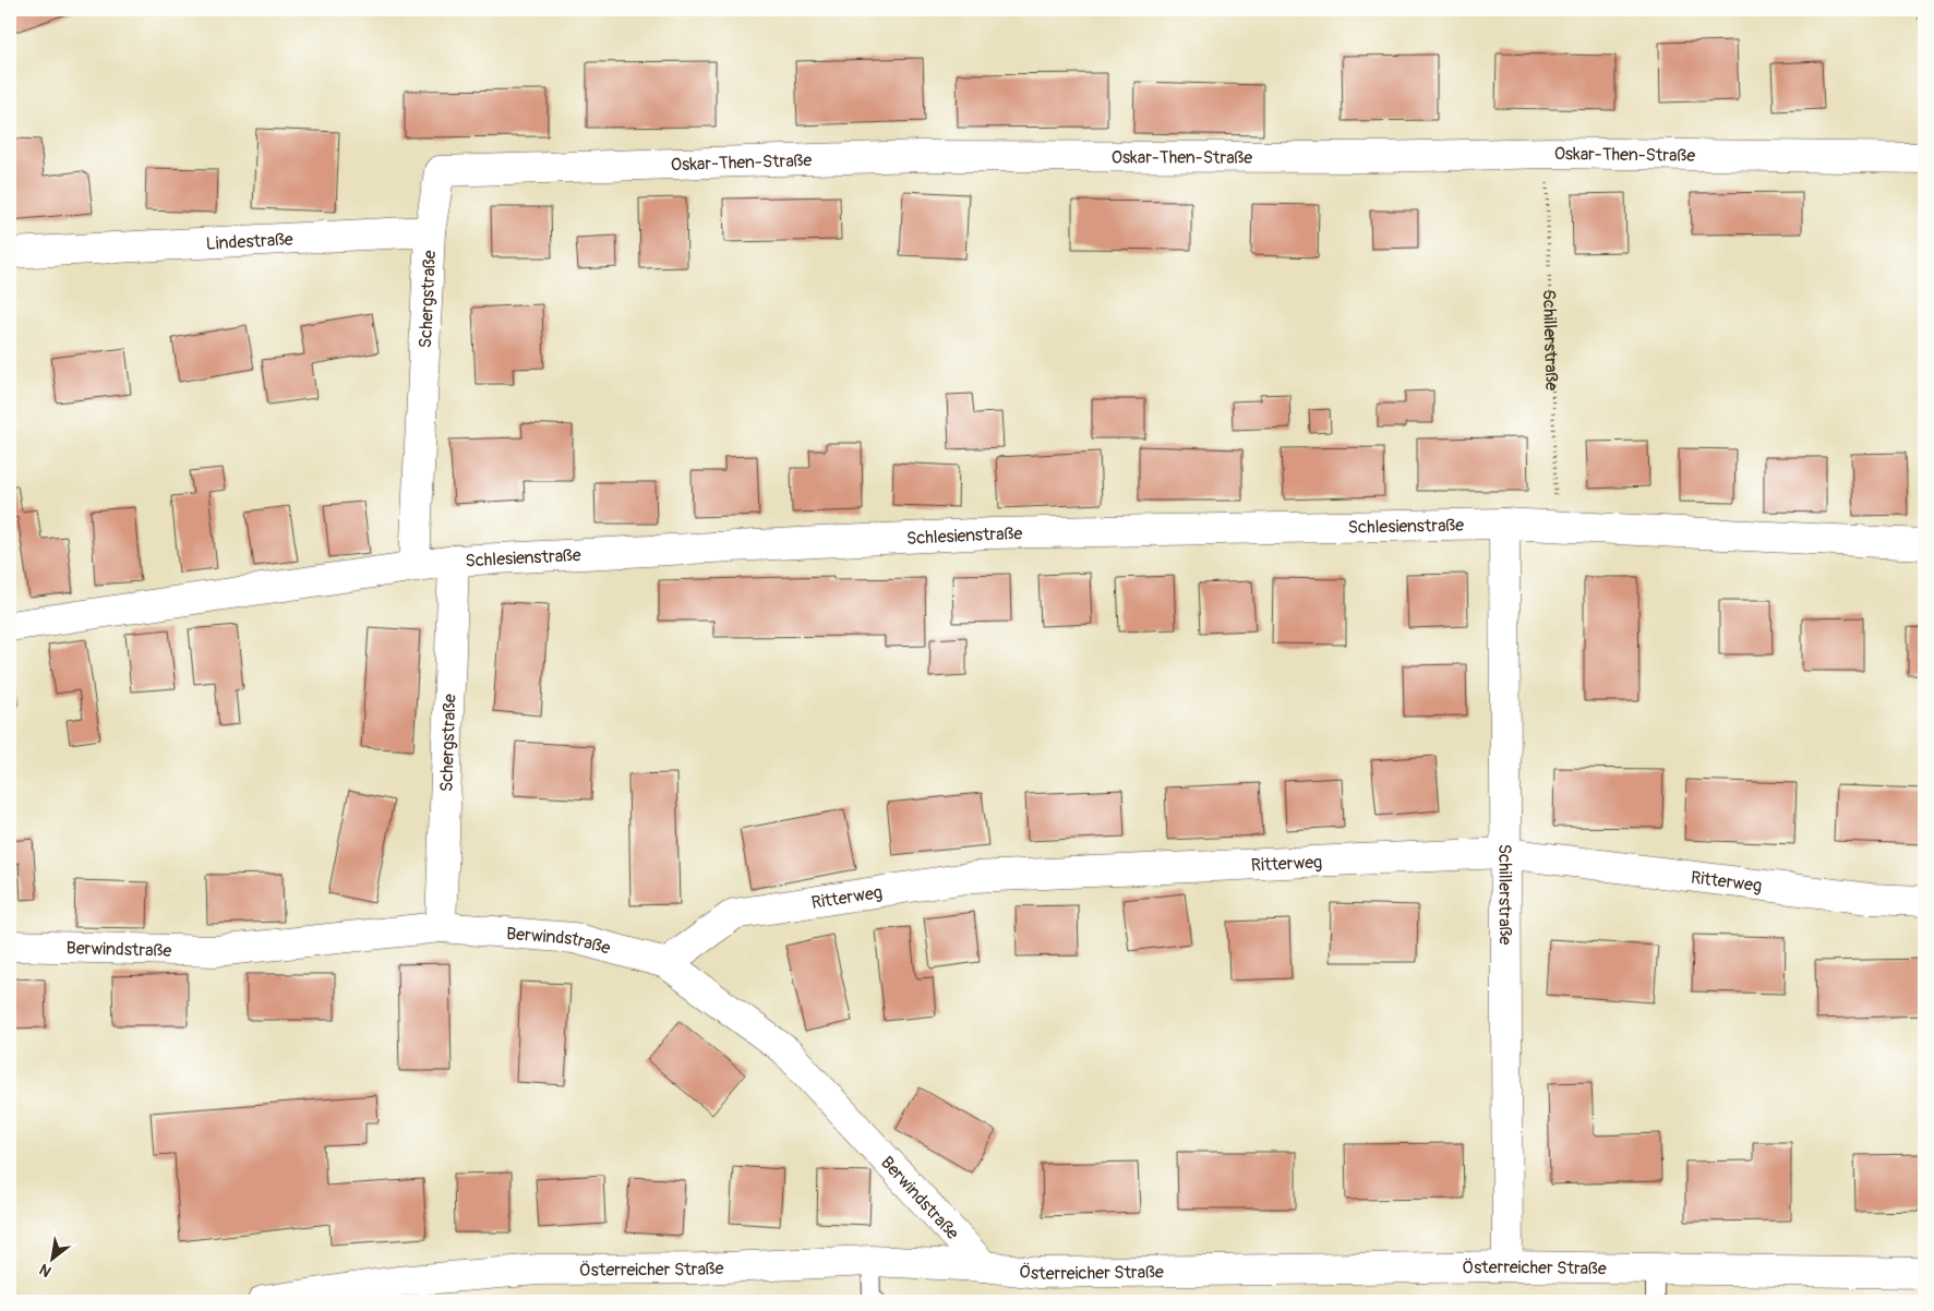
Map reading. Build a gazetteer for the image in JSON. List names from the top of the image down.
{
  "streets": {
    "street": [
      "Oskar-Then-Straße",
      "Lindestraße",
      "Schergstraße",
      "Schillerstraße",
      "Schlesienstraße",
      "Ritterweg",
      "Berwindstraße",
      "Österreicher Straße"
    ]
  },
  "crossings": [
    ["Oskar-Then-Straße", "Lindestraße"],
    ["Oskar-Then-Straße", "Schergstraße"],
    ["Oskar-Then-Straße", "Schillerstraße"],
    ["Lindestraße", "Schergstraße"],
    ["Schergstraße", "Schlesienstraße"],
    ["Schergstraße", "Berwindstraße"],
    ["Schillerstraße", "Schlesienstraße"],
    ["Schillerstraße", "Ritterweg"],
    ["Schillerstraße", "Österreicher Straße"],
    ["Ritterweg", "Berwindstraße"],
    ["Berwindstraße", "Österreicher Straße"]
  ],
  "north": "bottom left"
}
